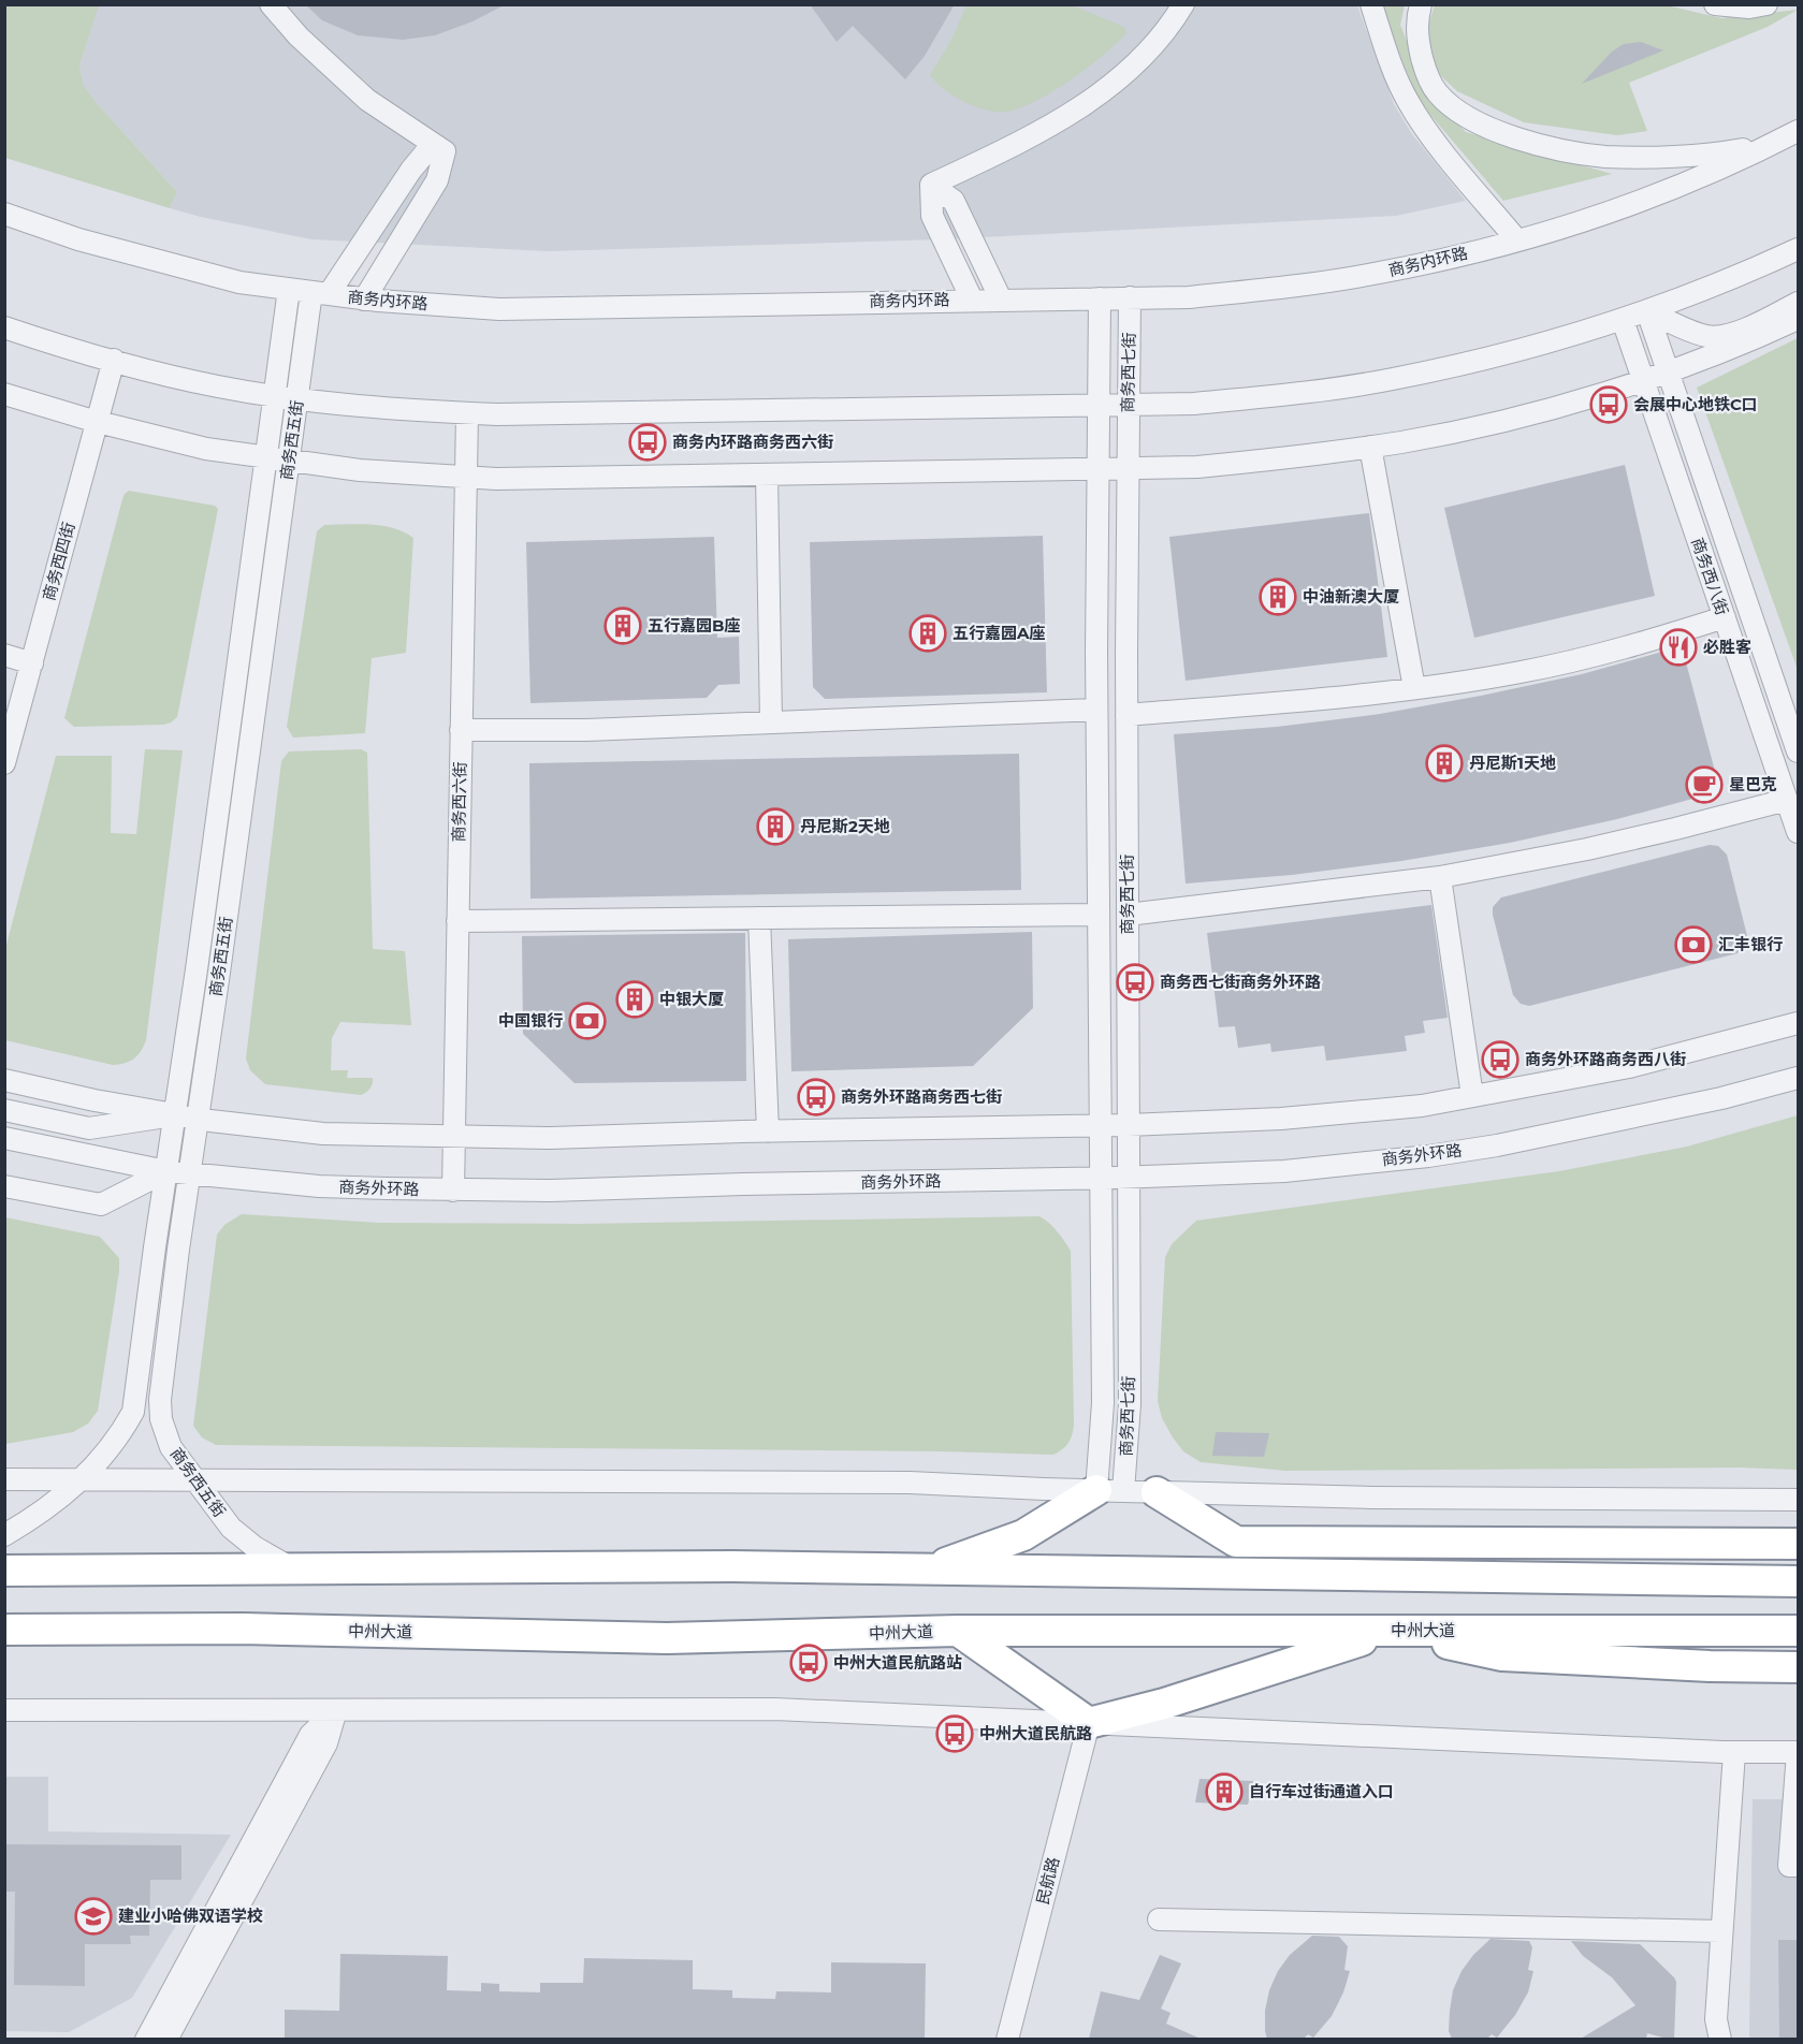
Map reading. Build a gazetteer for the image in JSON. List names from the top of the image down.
{
  "streets": {
    "highway": ["中州大道"],
    "street": [
      "商务内环路",
      "商务西七街",
      "商务西五街",
      "商务西四街",
      "商务西八街",
      "商务西六街",
      "商务外环路",
      "民航路"
    ]
  },
  "crossings": [
    ["商务内环路", "商务西七街"],
    ["商务内环路", "商务西五街"],
    ["商务西七街", "商务外环路"],
    ["商务西五街", "商务外环路"],
    ["商务西六街", "商务外环路"]
  ],
  "places": {
    "bus stop": [
      "会展中心地铁C口",
      "商务内环路商务西六街",
      "商务西七街商务外环路",
      "商务外环路商务西八街",
      "商务外环路商务西七街",
      "中州大道民航路站",
      "中州大道民航路"
    ],
    "building": [
      "中油新澳大厦",
      "五行嘉园B座",
      "五行嘉园A座",
      "丹尼斯1天地",
      "丹尼斯2天地",
      "中银大厦",
      "自行车过街通道入口"
    ],
    "restaurant": ["必胜客"],
    "cafe": ["星巴克"],
    "bank": ["汇丰银行", "中国银行"],
    "school or university": ["建业小哈佛双语学校"]
  }
}
